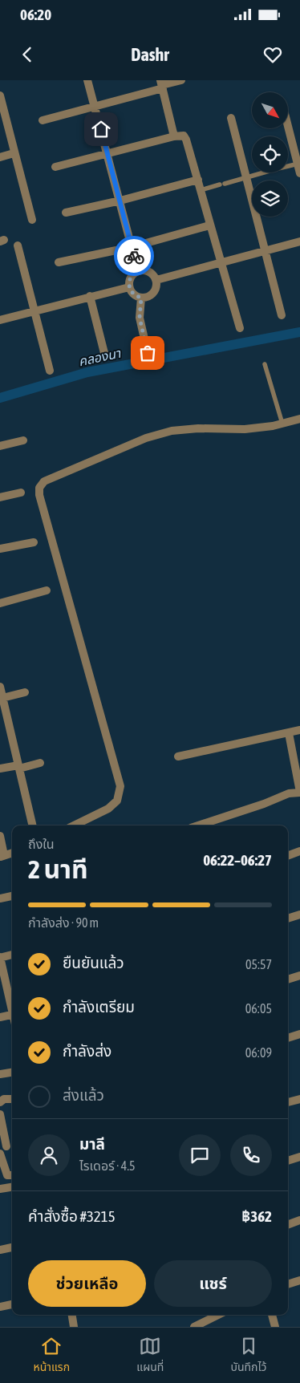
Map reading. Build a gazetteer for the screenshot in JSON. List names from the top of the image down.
{
  "water": ["คลองนา"],
  "north": "bottom right",
  "page": {
    "status": "06:20",
    "header": "Dashr",
    "heading": ["2 นาที", "ถึงใน", "06:22–06:27"],
    "panel": [
      "มาลี",
      "ไรเดอร์ · 4.5",
      "คำสั่งซื้อ #3215",
      "฿362"
    ],
    "bar": "กำลังส่ง · 90 m",
    "list": [
      ["ยืนยันแล้ว", "05:57"],
      ["กำลังเตรียม", "06:05"],
      ["กำลังส่ง", "06:09"],
      "ส่งแล้ว"
    ],
    "buttons": ["ช่วยเหลือ", "แชร์"],
    "tabs": ["หน้าแรก", "แผนที่", "บันทึกไว้"]
  }
}
